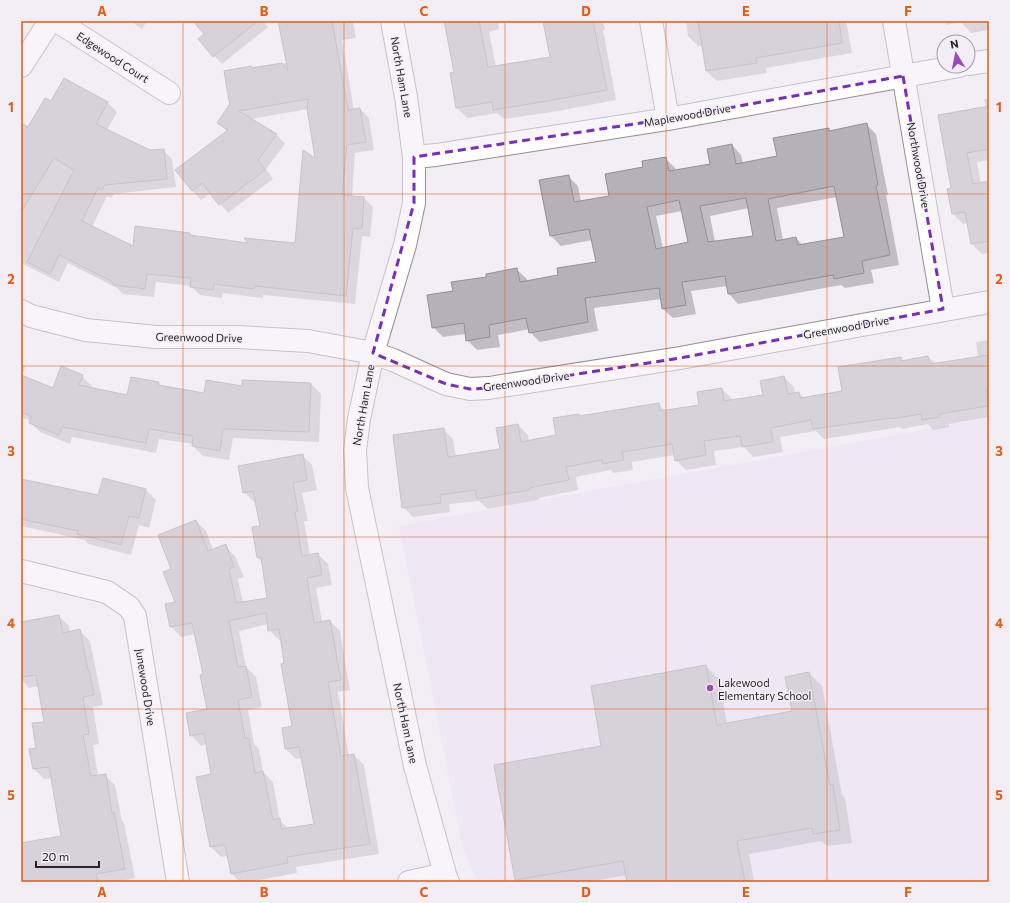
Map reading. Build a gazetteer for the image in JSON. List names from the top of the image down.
{
  "streets": {
    "street": [
      "Edgewood Court",
      "North Ham Lane",
      "Maplewood Drive",
      "Northwood Drive",
      "Greenwood Drive",
      "Junewood Drive"
    ]
  },
  "crossings": [
    ["North Ham Lane", "Maplewood Drive"],
    ["North Ham Lane", "Greenwood Drive"],
    ["Maplewood Drive", "Northwood Drive"],
    ["Northwood Drive", "Greenwood Drive"]
  ],
  "places": ["Lakewood Elementary School"],
  "scale_bar": "20 m",
  "north": "top",
  "grid": {
    "columns": [
      "A",
      "B",
      "C",
      "D",
      "E",
      "F"
    ],
    "rows": [
      "1",
      "2",
      "3",
      "4",
      "5"
    ]
  }
}
